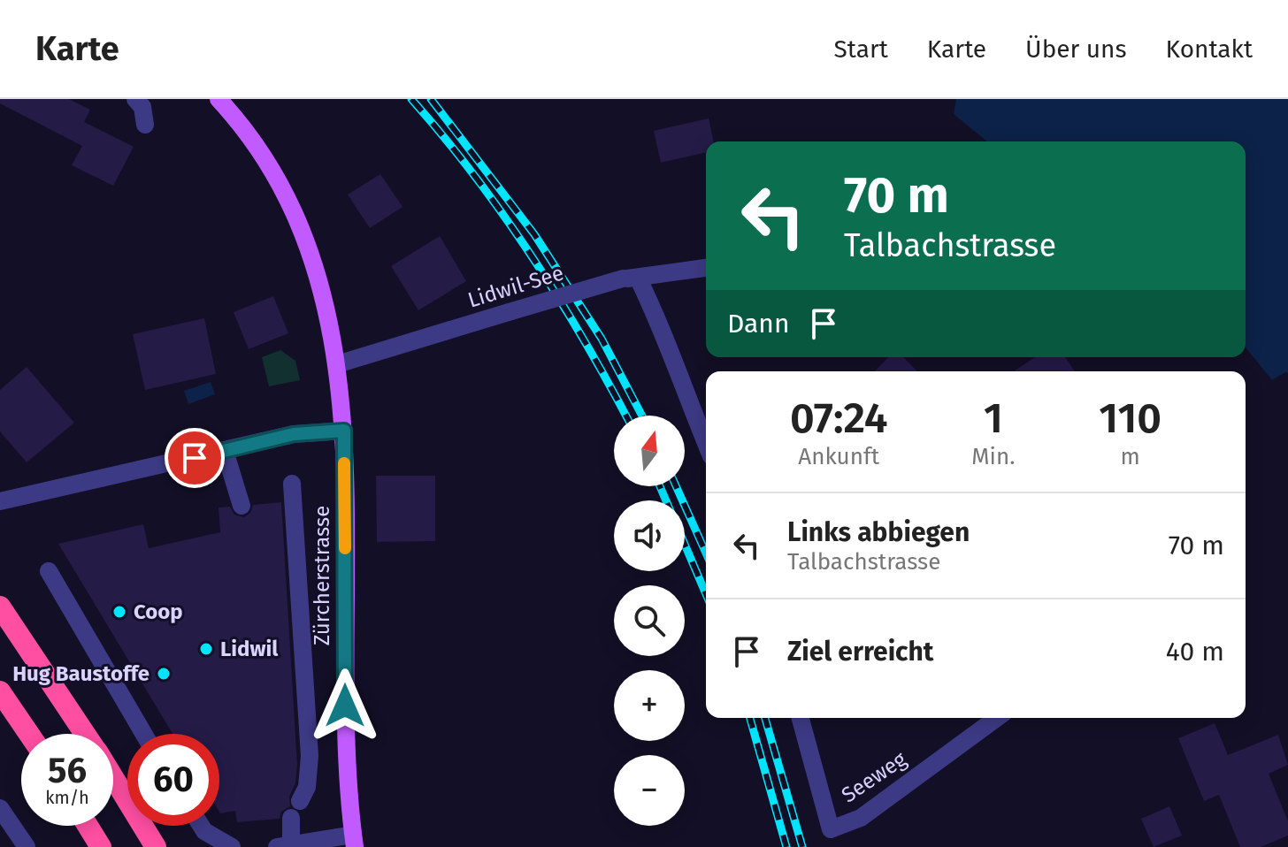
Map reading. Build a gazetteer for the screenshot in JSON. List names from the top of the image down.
{
  "streets": {
    "main road": ["Zürcherstrasse"],
    "street": ["Lidwil-See", "Seeweg"]
  },
  "crossings": [
    ["Lidwil-See", "Zürcherstrasse"]
  ],
  "places": ["Coop", "Lidwil", "Hug Baustoffe"],
  "north": "top",
  "page": {
    "header": "Karte",
    "nav": [
      "Start",
      "Karte",
      "Über uns",
      "Kontakt"
    ],
    "turn": ["70 m", "Talbachstrasse"],
    "then": "Dann",
    "eta": [
      "07:24",
      "Ankunft",
      "1",
      "Min.",
      "110",
      "m"
    ],
    "map_buttons": ["+", "−"],
    "list": [
      {
        "name": "Links abbiegen",
        "note": "Talbachstrasse",
        "value": "70 m"
      },
      {
        "name": "Ziel erreicht",
        "value": "40 m"
      }
    ],
    "speed": "56 km/h",
    "limit": "60"
  }
}
